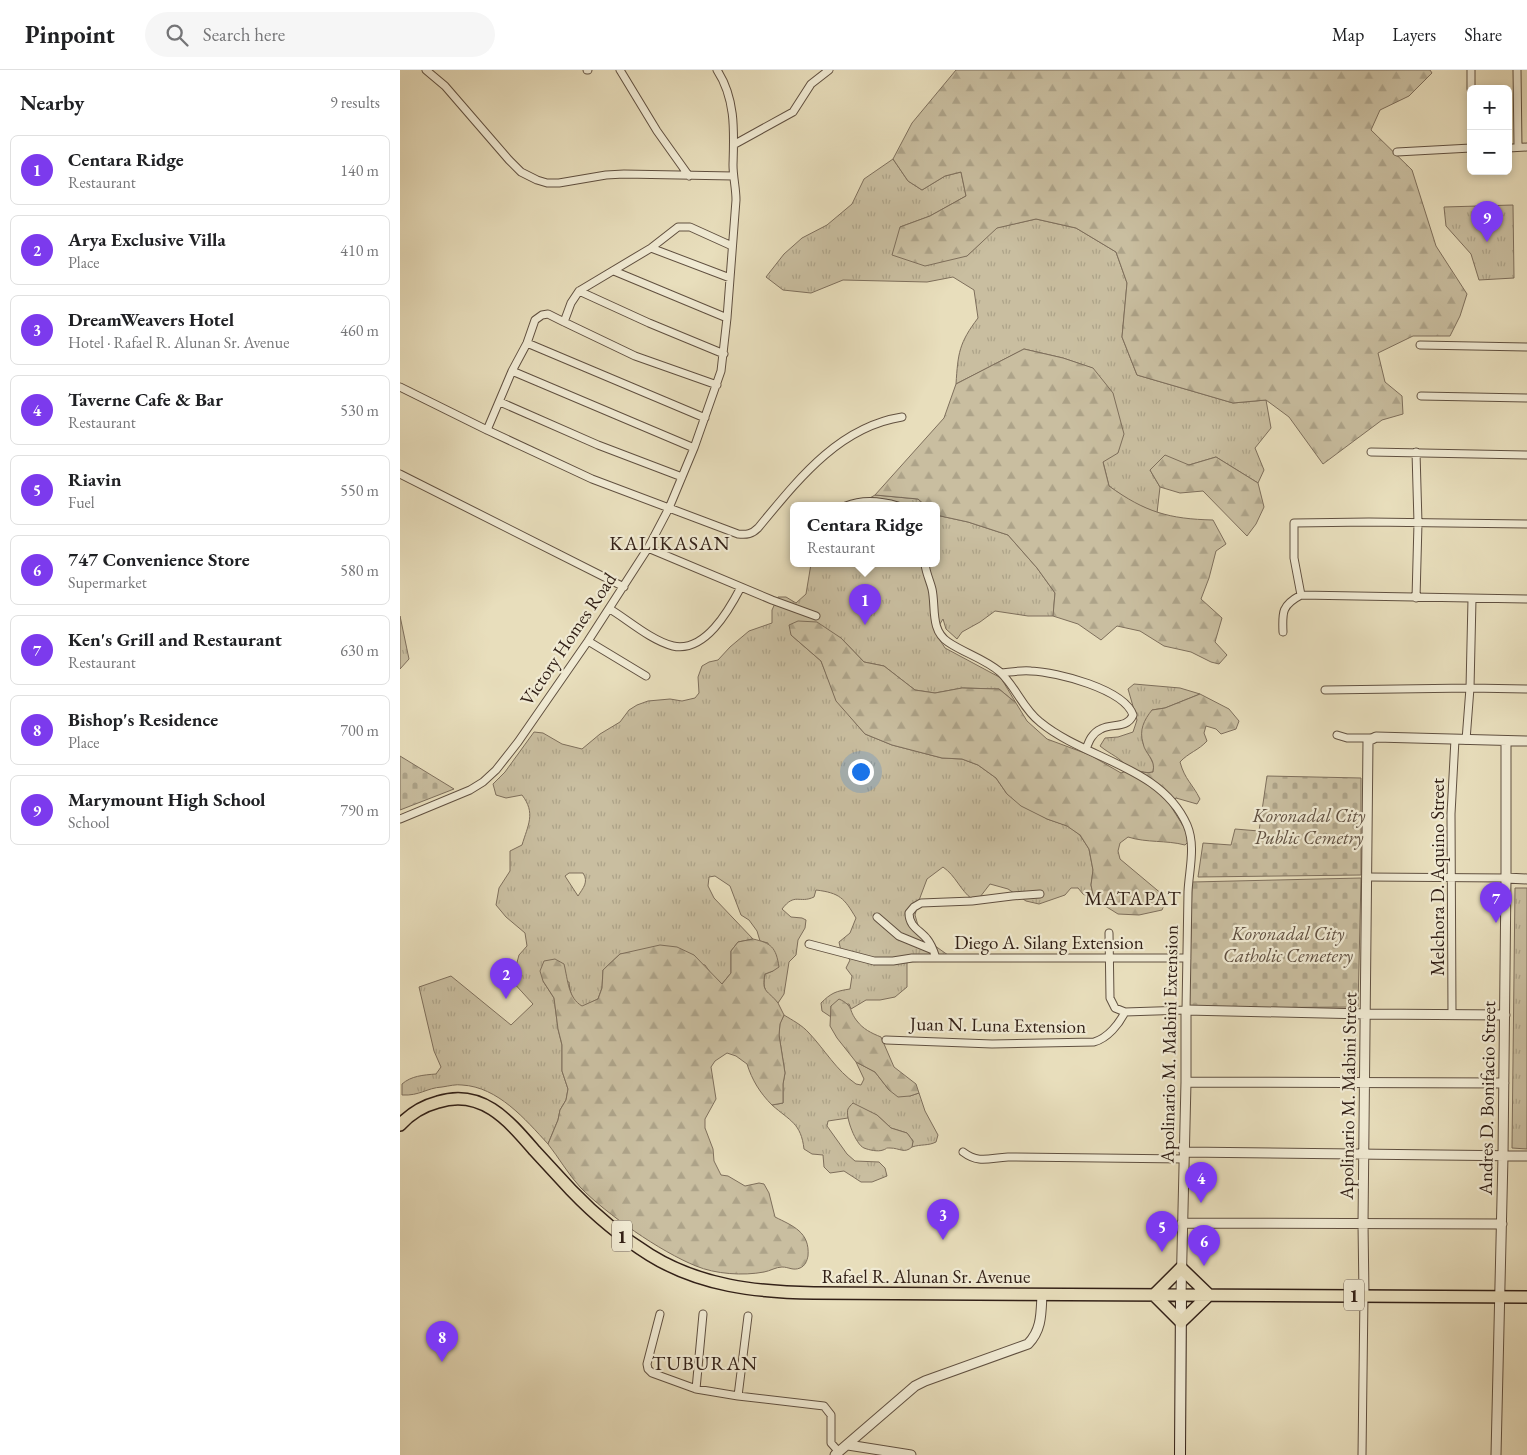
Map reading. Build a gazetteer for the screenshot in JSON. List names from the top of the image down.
{
  "streets": {
    "highway": ["1", "Rafael R. Alunan Sr. Avenue"],
    "street": [
      "Victory Homes Road",
      "Melchora D. Aquino Street",
      "Diego A. Silang Extension",
      "Juan N. Luna Extension",
      "Apolinario M. Mabini Extension",
      "Apolinario M. Mabini Street",
      "Andres D. Bonifacio Street"
    ]
  },
  "crossings": [
    ["Diego A. Silang Extension", "Apolinario M. Mabini Extension"],
    ["Apolinario M. Mabini Extension", "Rafael R. Alunan Sr. Avenue"],
    ["Apolinario M. Mabini Street", "Rafael R. Alunan Sr. Avenue"],
    ["Andres D. Bonifacio Street", "Rafael R. Alunan Sr. Avenue"]
  ],
  "districts": ["KALIKASAN", "MATAPAT", "TUBURAN"],
  "parks": ["Koronadal City Public Cemetry", "Koronadal City Catholic Cemetery"],
  "page": {
    "header": "Pinpoint",
    "search": "Search here",
    "nav": ["Map", "Layers", "Share"],
    "heading": ["Nearby", "9 results"],
    "map_buttons": ["+", "−"],
    "list": [
      {
        "mark": "1",
        "name": "Centara Ridge",
        "note": "Restaurant",
        "value": "140 m"
      },
      {
        "mark": "2",
        "name": "Arya Exclusive Villa",
        "note": "Place",
        "value": "410 m"
      },
      {
        "mark": "3",
        "name": "DreamWeavers Hotel",
        "note": "Hotel · Rafael R. Alunan Sr. Avenue",
        "value": "460 m"
      },
      {
        "mark": "4",
        "name": "Taverne Cafe & Bar",
        "note": "Restaurant",
        "value": "530 m"
      },
      {
        "mark": "5",
        "name": "Riavin",
        "note": "Fuel",
        "value": "550 m"
      },
      {
        "mark": "6",
        "name": "747 Convenience Store",
        "note": "Supermarket",
        "value": "580 m"
      },
      {
        "mark": "7",
        "name": "Ken's Grill and Restaurant",
        "note": "Restaurant",
        "value": "630 m"
      },
      {
        "mark": "8",
        "name": "Bishop's Residence",
        "note": "Place",
        "value": "700 m"
      },
      {
        "mark": "9",
        "name": "Marymount High School",
        "note": "School",
        "value": "790 m"
      }
    ],
    "pins": [
      "9",
      "1",
      "7",
      "2",
      "4",
      "3",
      "5",
      "6",
      "8"
    ],
    "popup": ["Centara Ridge", "Restaurant"]
  }
}
